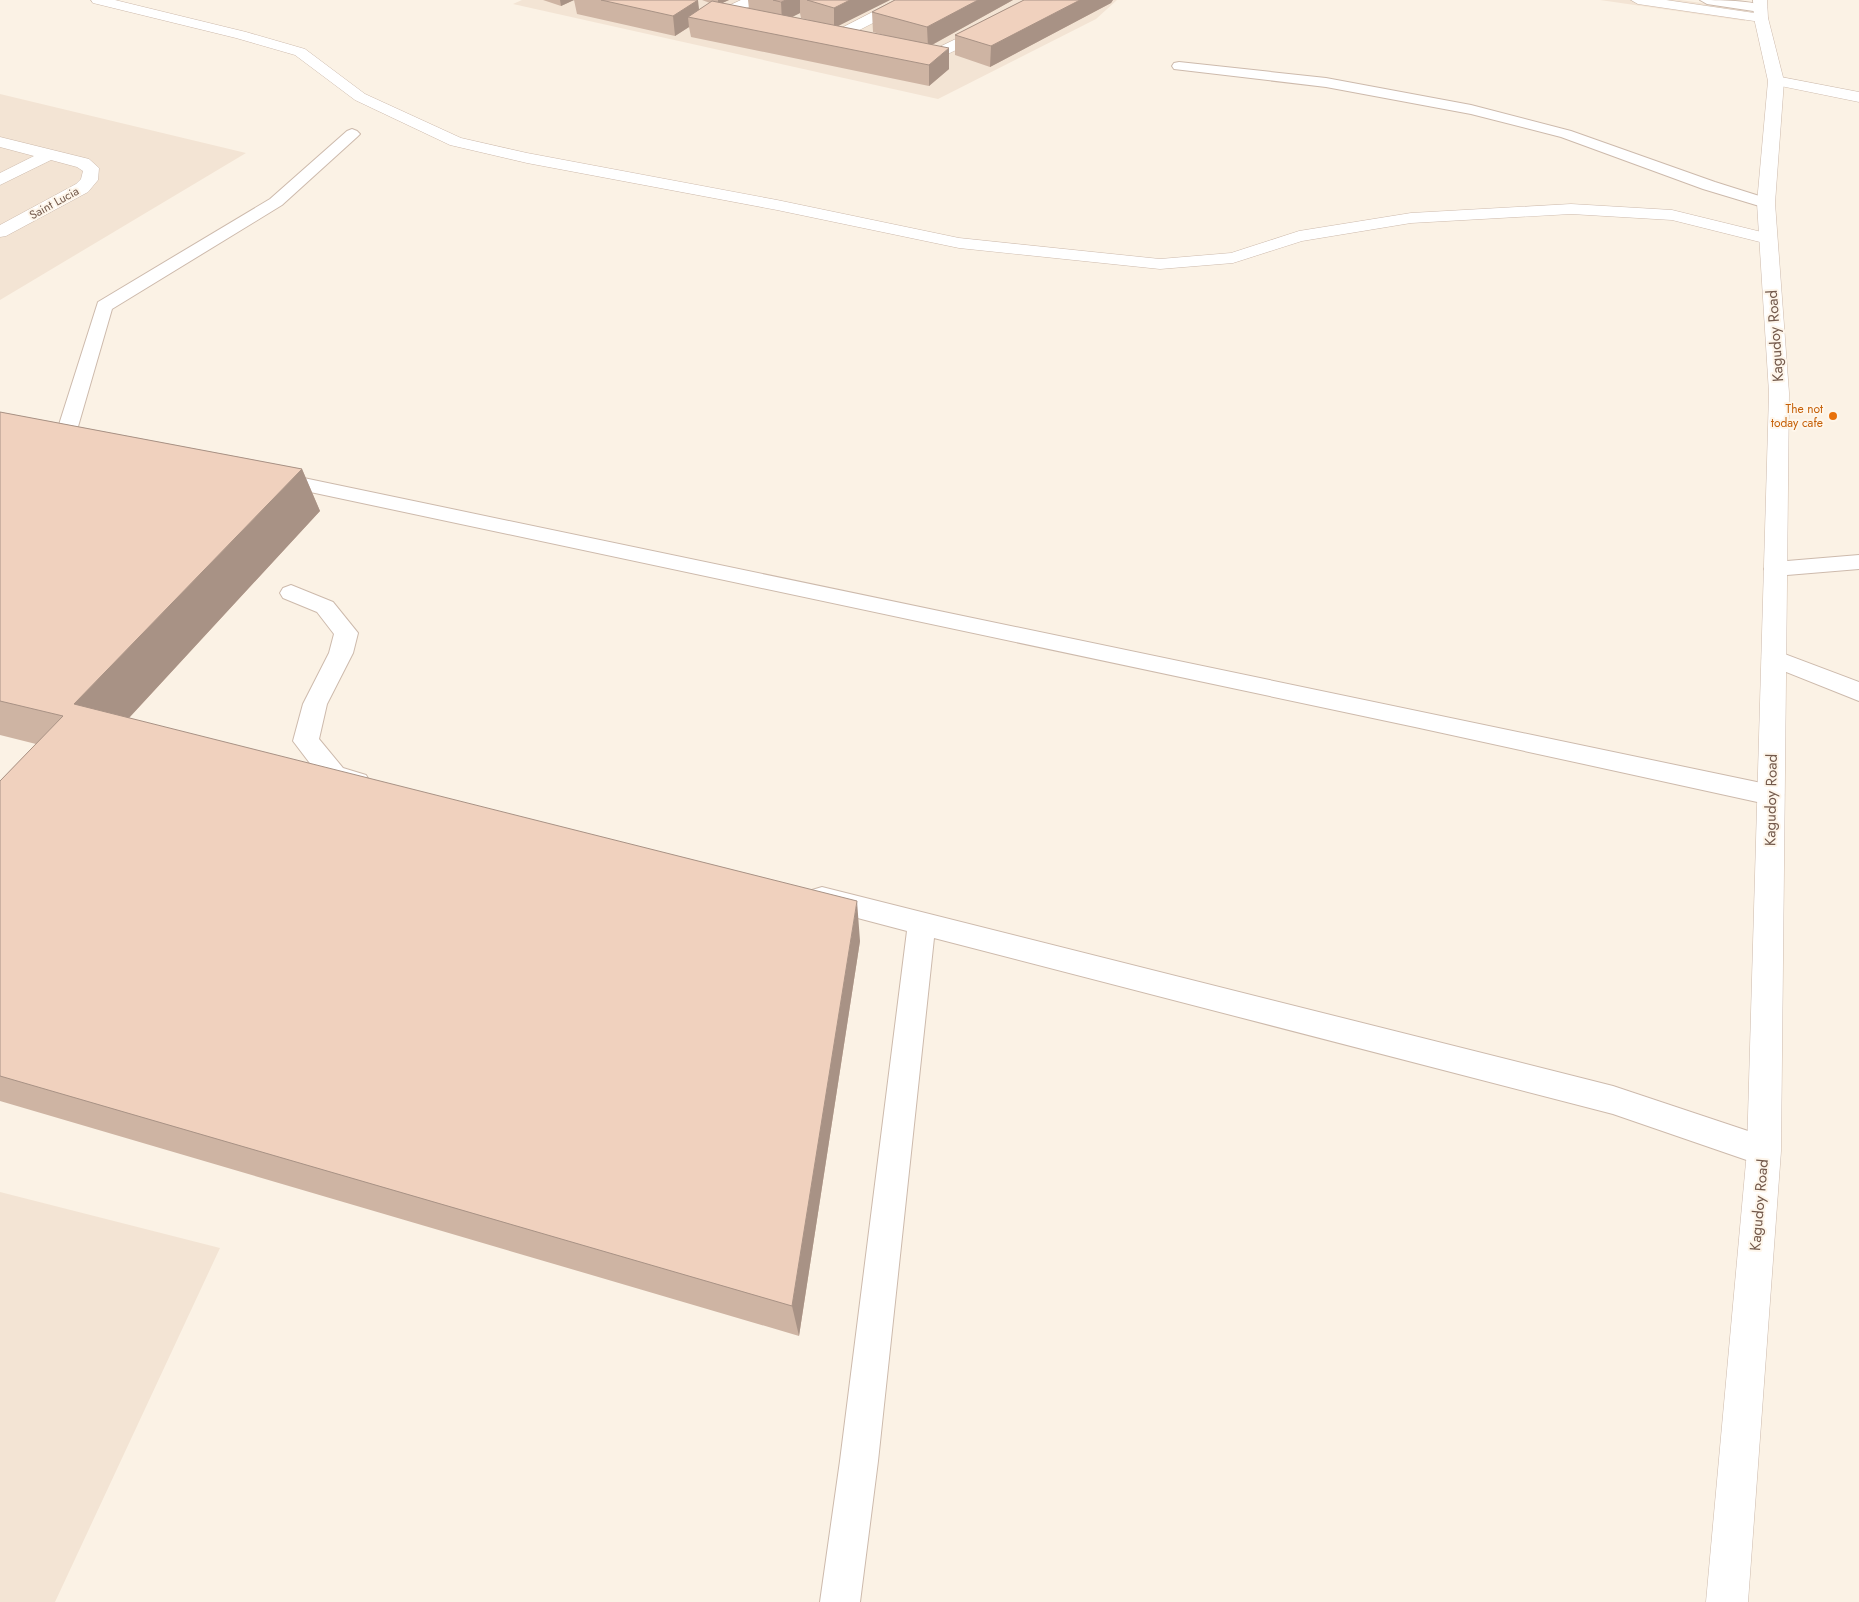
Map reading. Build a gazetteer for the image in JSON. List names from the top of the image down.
{
  "streets": {
    "street": ["Saint Lucia", "Kagudoy Road"]
  },
  "places": ["The not today cafe"]
}
